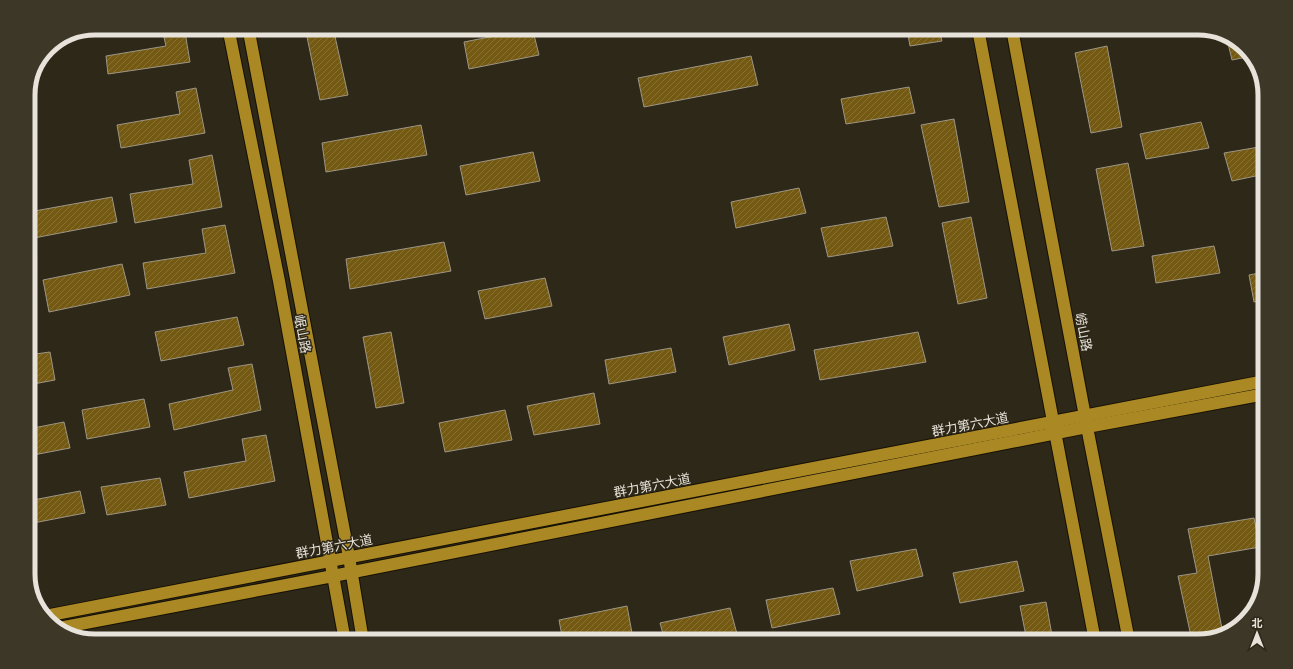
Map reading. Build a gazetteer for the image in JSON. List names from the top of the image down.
{
  "streets": {
    "main road": ["崂山路", "岷山路", "群力第六大道"]
  },
  "crossings": [
    ["崂山路", "群力第六大道"],
    ["岷山路", "群力第六大道"]
  ],
  "north": "top"
}
